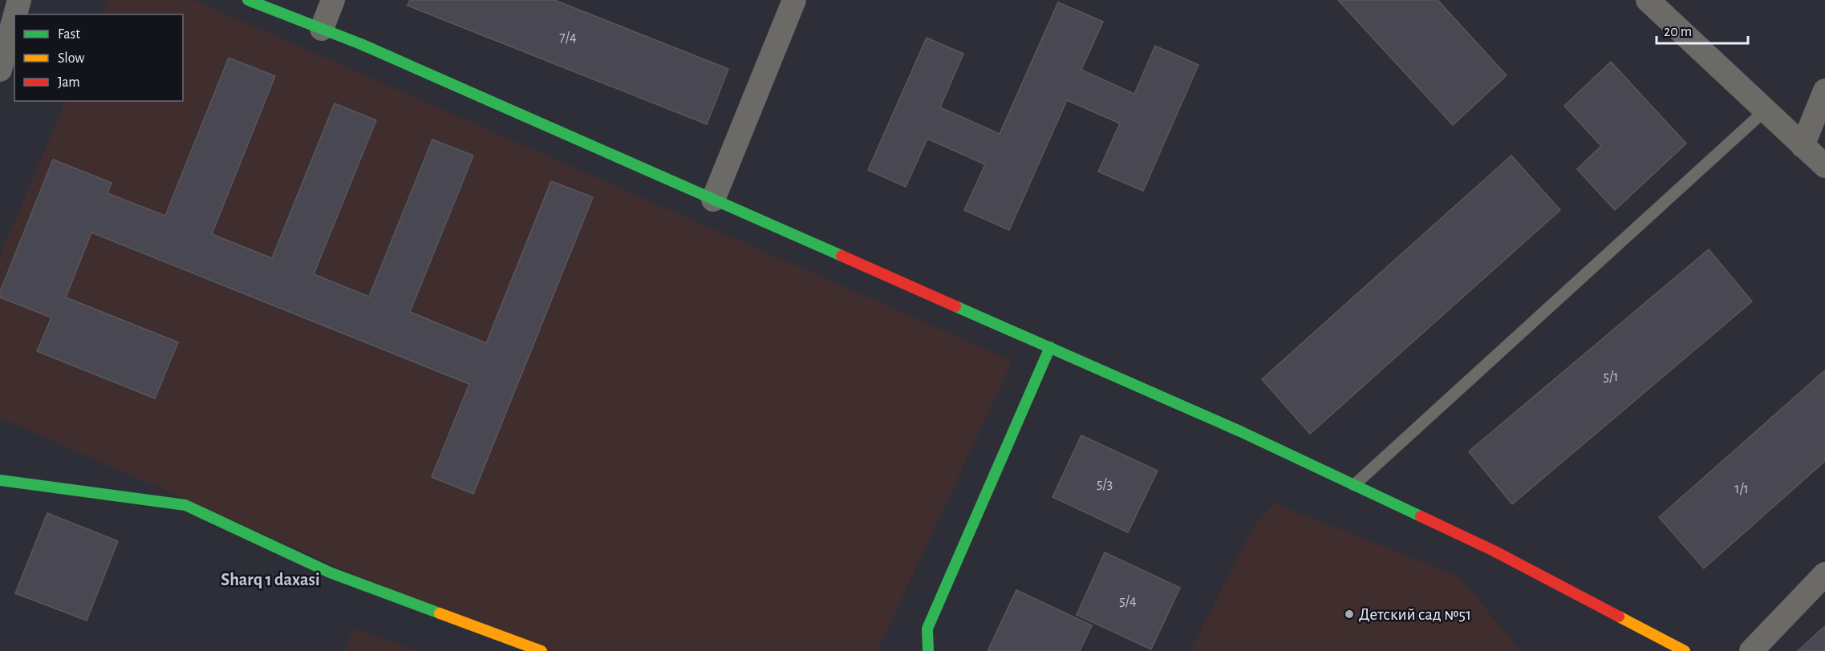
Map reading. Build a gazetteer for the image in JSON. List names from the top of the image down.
{
  "districts": ["Sharq 1 daxasi"],
  "places": ["Детский сад №51"],
  "house_numbers": [
    "7/4",
    "5/1",
    "5/3",
    "1/1",
    "5/4"
  ],
  "legend": ["Fast", "Slow", "Jam"],
  "scale_bar": "20 m"
}
